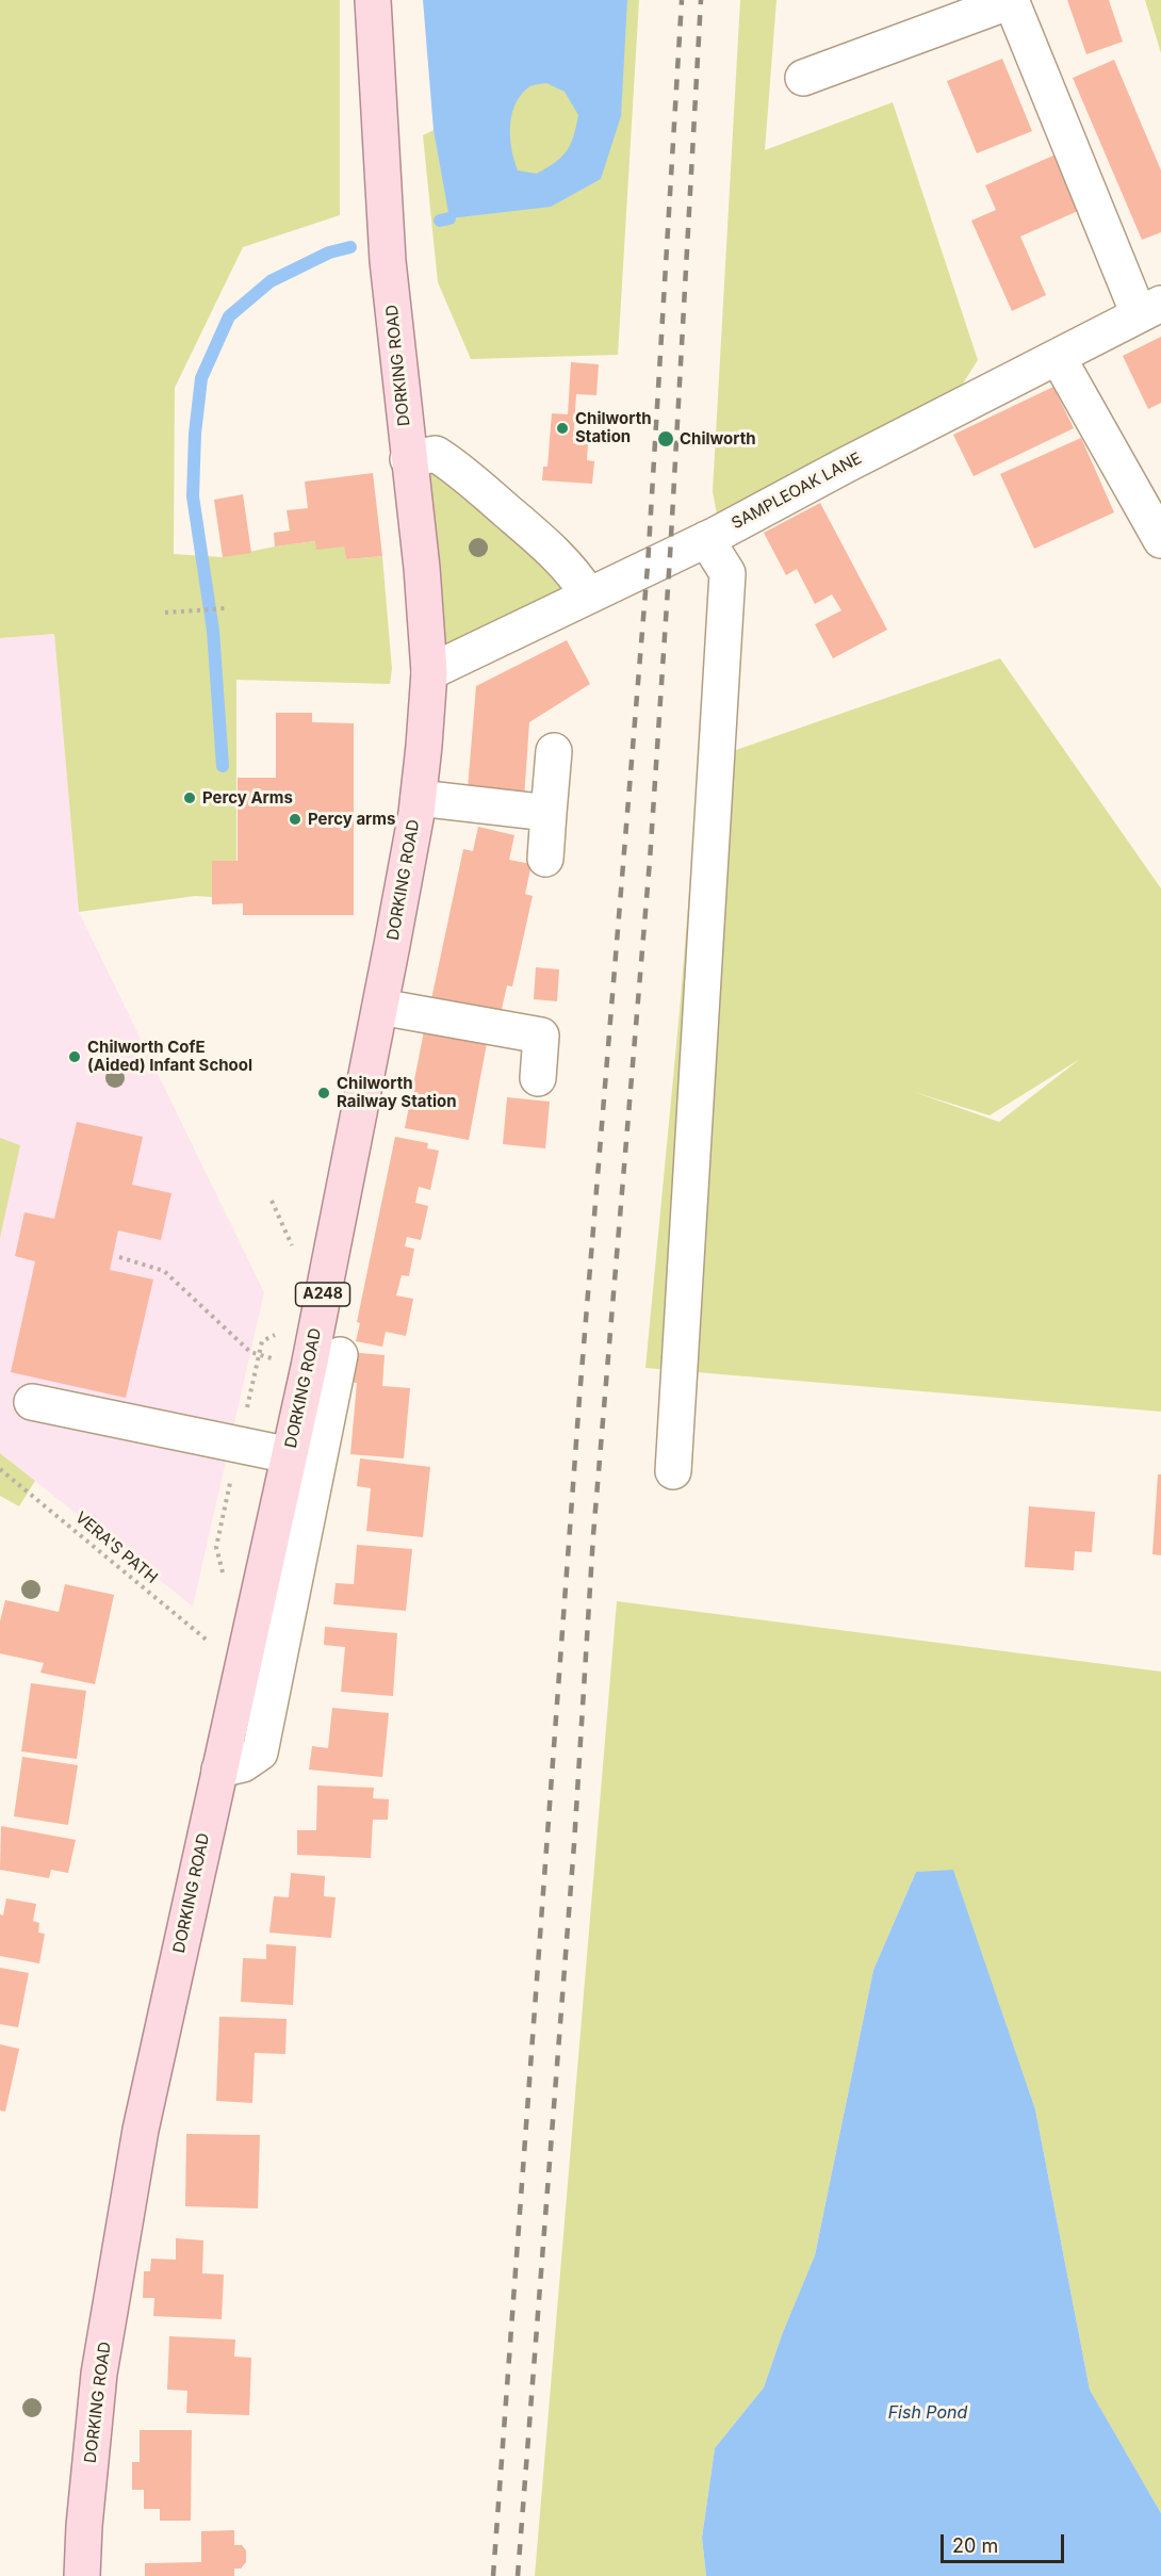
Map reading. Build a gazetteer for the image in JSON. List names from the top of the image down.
{
  "streets": {
    "main road": ["DORKING ROAD", "A248"],
    "street": ["SAMPLEOAK LANE"],
    "path": ["VERA'S PATH"]
  },
  "crossings": [
    ["DORKING ROAD", "SAMPLEOAK LANE"]
  ],
  "water": ["Fish Pond"],
  "places": [
    "Chilworth Station",
    "Chilworth",
    "Percy Arms",
    "Percy arms",
    "Chilworth CofE (Aided) Infant School",
    "Chilworth Railway Station"
  ],
  "scale_bar": "20 m"
}
